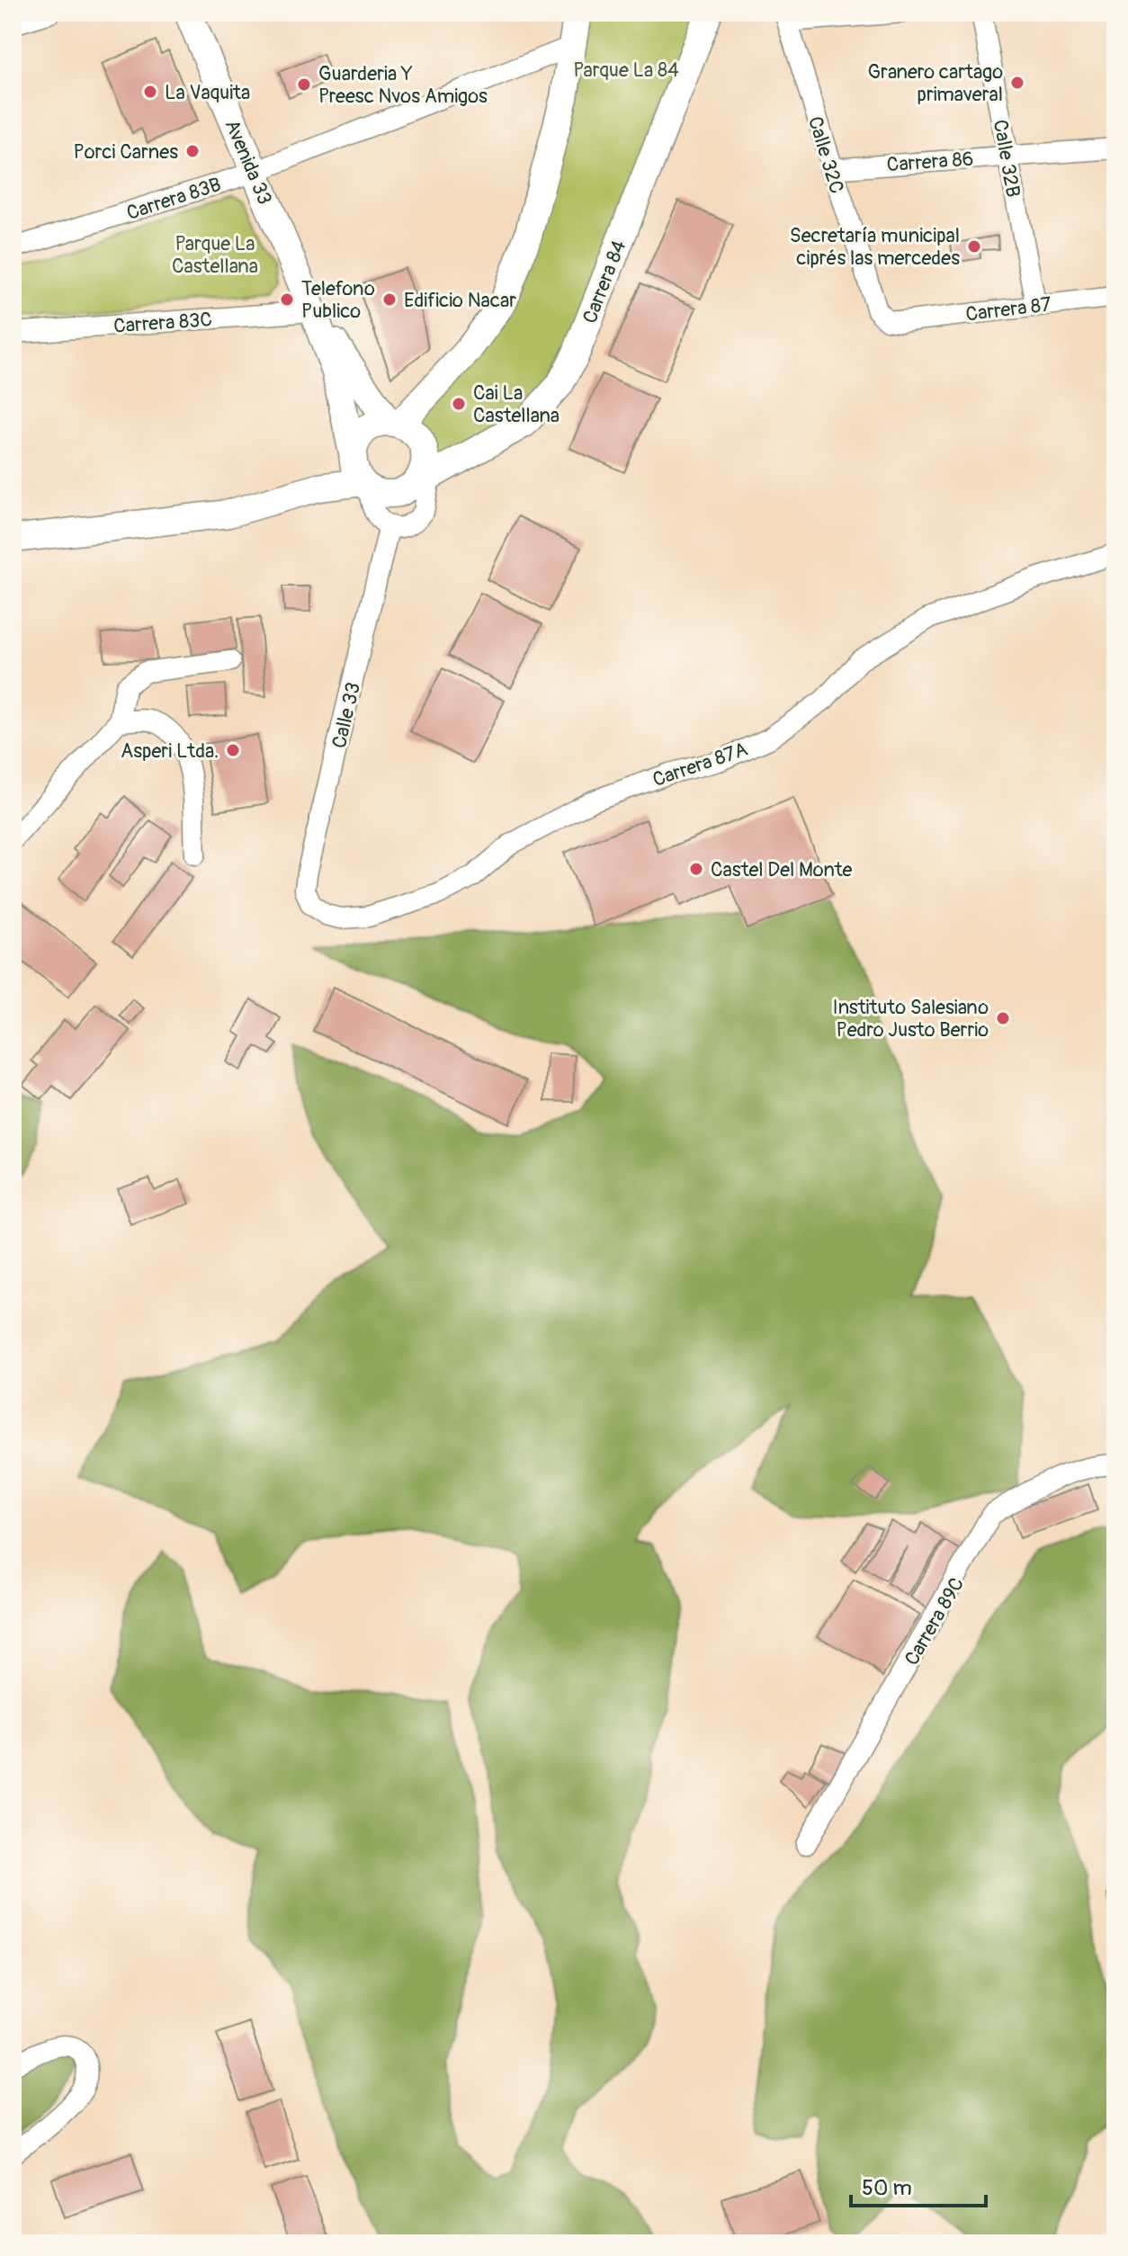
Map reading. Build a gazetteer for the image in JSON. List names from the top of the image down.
{
  "streets": {
    "street": [
      "Calle 32C",
      "Calle 32B",
      "Carrera 86",
      "Avenida 33",
      "Carrera 83B",
      "Carrera 84",
      "Carrera 87",
      "Carrera 83C",
      "Calle 33",
      "Carrera 87A",
      "Carrera 89C"
    ]
  },
  "crossings": [
    ["Calle 32C", "Carrera 86"],
    ["Calle 32C", "Carrera 87"],
    ["Calle 32B", "Carrera 86"],
    ["Calle 32B", "Carrera 87"],
    ["Avenida 33", "Carrera 83B"],
    ["Avenida 33", "Carrera 84"],
    ["Avenida 33", "Carrera 83C"],
    ["Calle 33", "Carrera 87A"]
  ],
  "parks": ["Parque La 84", "Parque La Castellana"],
  "places": [
    "Granero cartago primaveral",
    "Guarderia Y Preesc Nvos Amigos",
    "La Vaquita",
    "Porci Carnes",
    "Secretaría municipal ciprés las mercedes",
    "Telefono Publico",
    "Edificio Nacar",
    "Cai La Castellana",
    "Asperi Ltda.",
    "Castel Del Monte",
    "Instituto Salesiano Pedro Justo Berrio"
  ],
  "scale_bar": "50 m"
}
